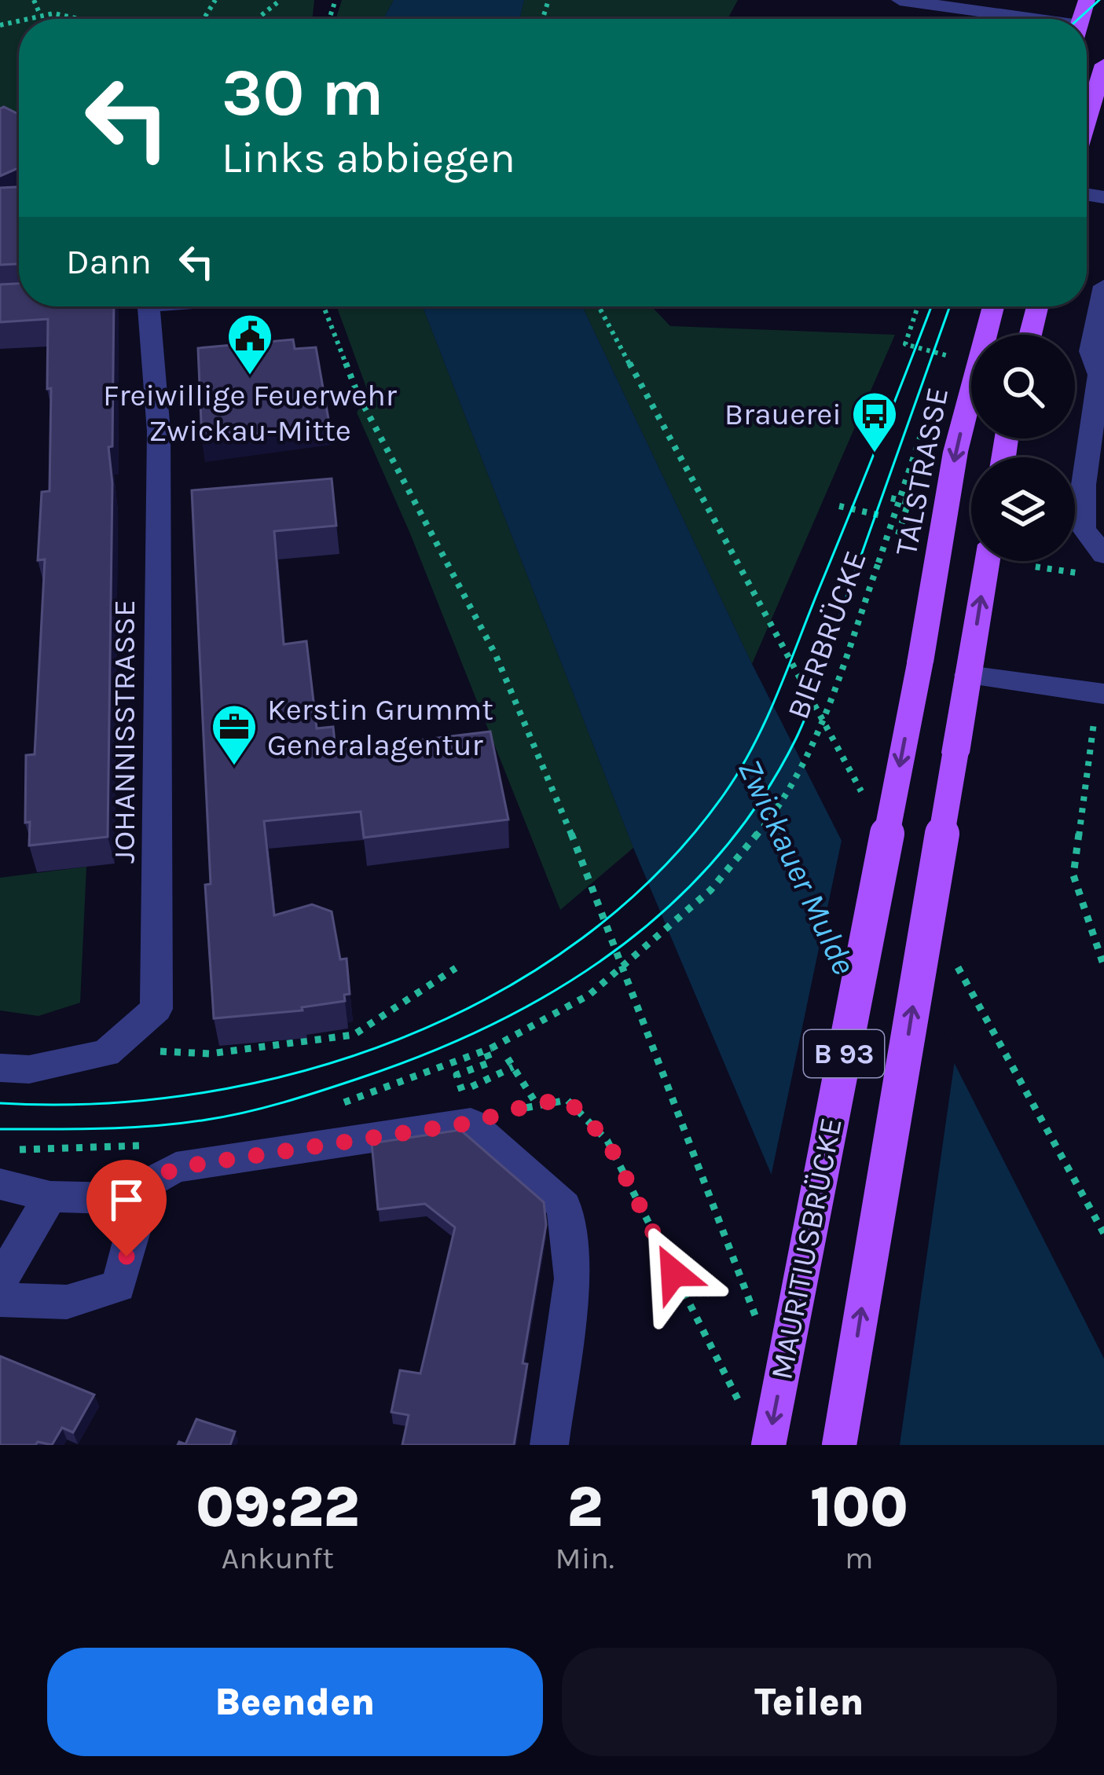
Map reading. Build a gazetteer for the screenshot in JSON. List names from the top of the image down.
{
  "streets": {
    "main road": ["TALSTRASSE", "B 93", "MAURITIUSBRÜCKE"],
    "street": ["JOHANNISSTRASSE"],
    "path": ["BIERBRÜCKE"]
  },
  "crossings": [
    ["TALSTRASSE", "MAURITIUSBRÜCKE"],
    ["B 93", "MAURITIUSBRÜCKE"]
  ],
  "water": ["Zwickauer Mulde"],
  "places": {
    "public building": ["Freiwillige Feuerwehr Zwickau-Mitte"],
    "bus stop": ["Brauerei"],
    "office": ["Kerstin Grummt Generalagentur"]
  },
  "page": {
    "turn": ["30 m", "Links abbiegen"],
    "then": "Dann",
    "eta": [
      "09:22",
      "Ankunft",
      "2",
      "Min.",
      "100",
      "m"
    ],
    "buttons": ["Beenden", "Teilen"]
  }
}
